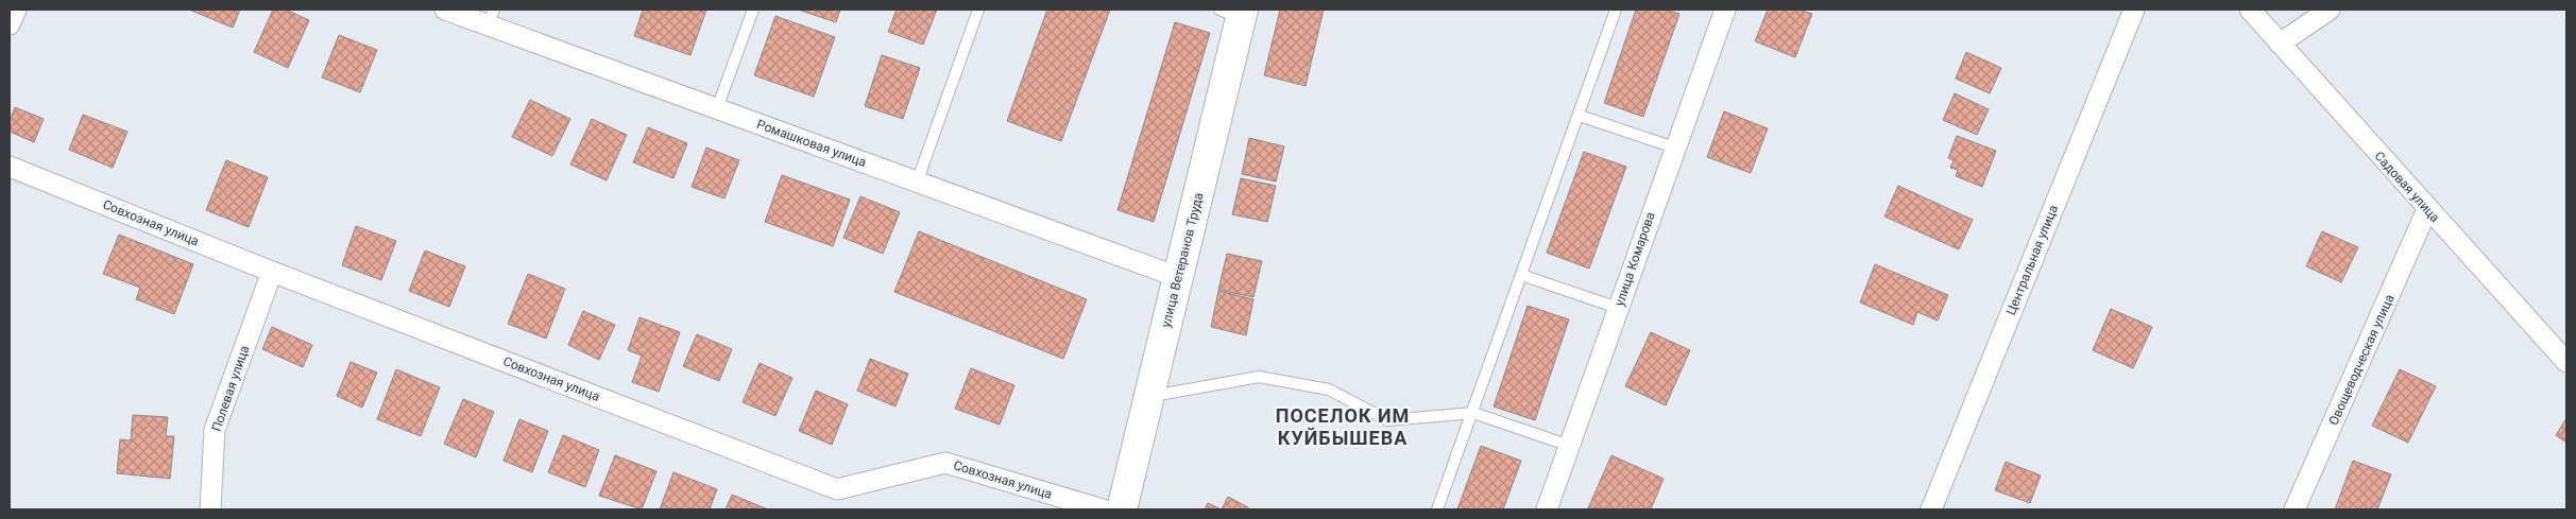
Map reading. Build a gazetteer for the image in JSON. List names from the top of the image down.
{
  "streets": {
    "street": [
      "Ромашковая улица",
      "Садовая улица",
      "Совхозная улица",
      "улица Комарова",
      "улица Ветеранов Труда",
      "Центральная улица",
      "Овощеводческая улица",
      "Полевая улица"
    ]
  },
  "crossings": [
    ["Ромашковая улица", "улица Ветеранов Труда"],
    ["Садовая улица", "Овощеводческая улица"],
    ["Совхозная улица", "Полевая улица"]
  ],
  "districts": ["ПОСЕЛОК ИМ КУЙБЫШЕВА"]
}
